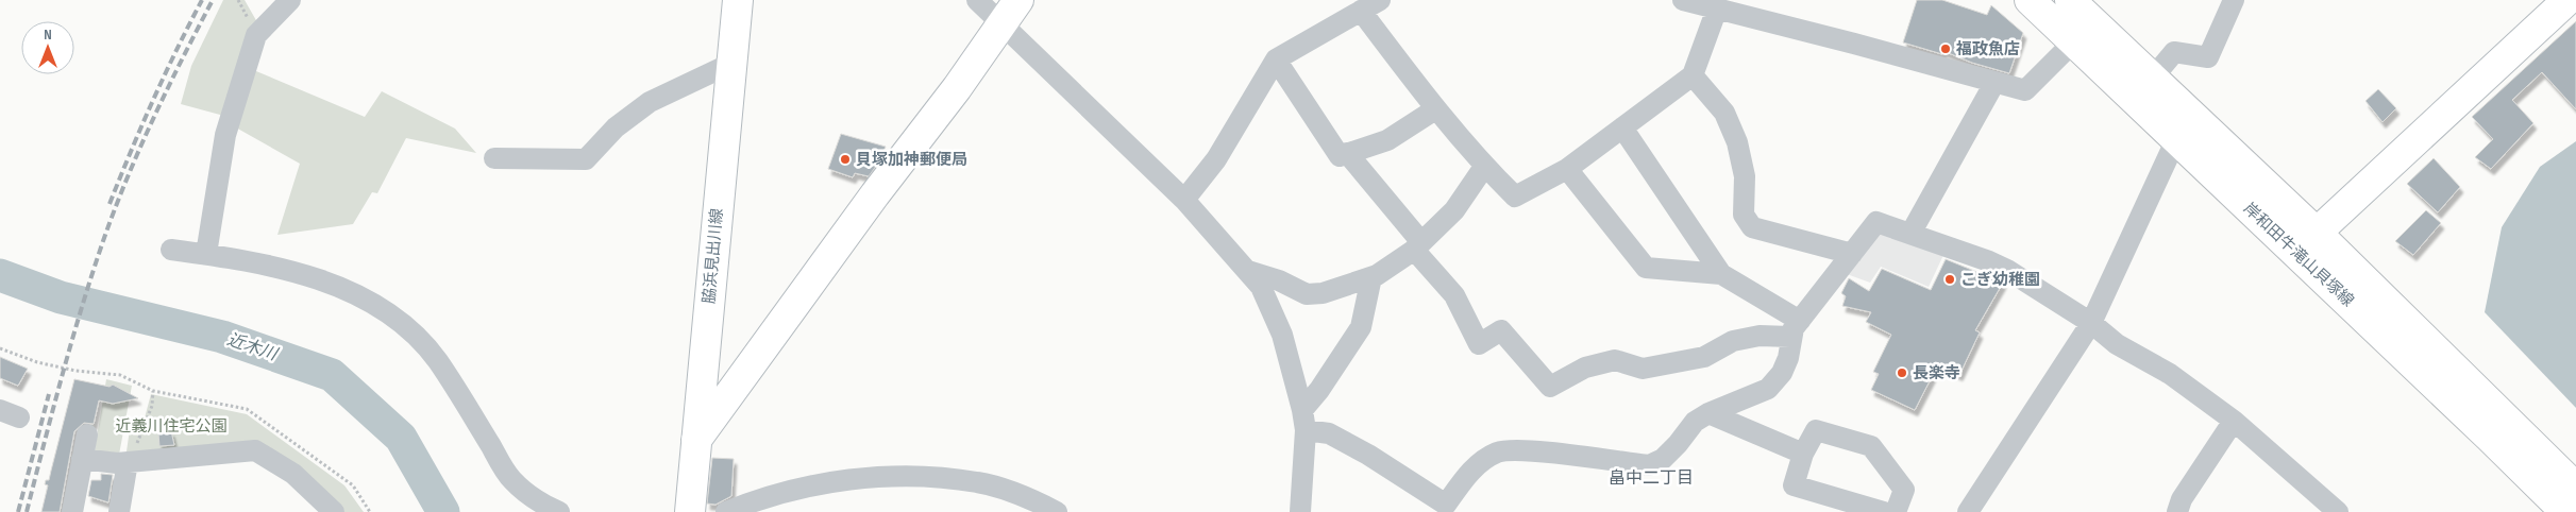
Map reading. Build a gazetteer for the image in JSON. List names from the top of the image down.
{
  "streets": {
    "street": ["岸和田牛滝山貝塚線", "脇浜見出川線"]
  },
  "districts": ["畠中二丁目"],
  "water": ["近木川"],
  "parks": ["近義川住宅公園"],
  "places": [
    "福政魚店",
    "貝塚加神郵便局",
    "こぎ幼稚園",
    "長楽寺"
  ],
  "north": "top"
}
